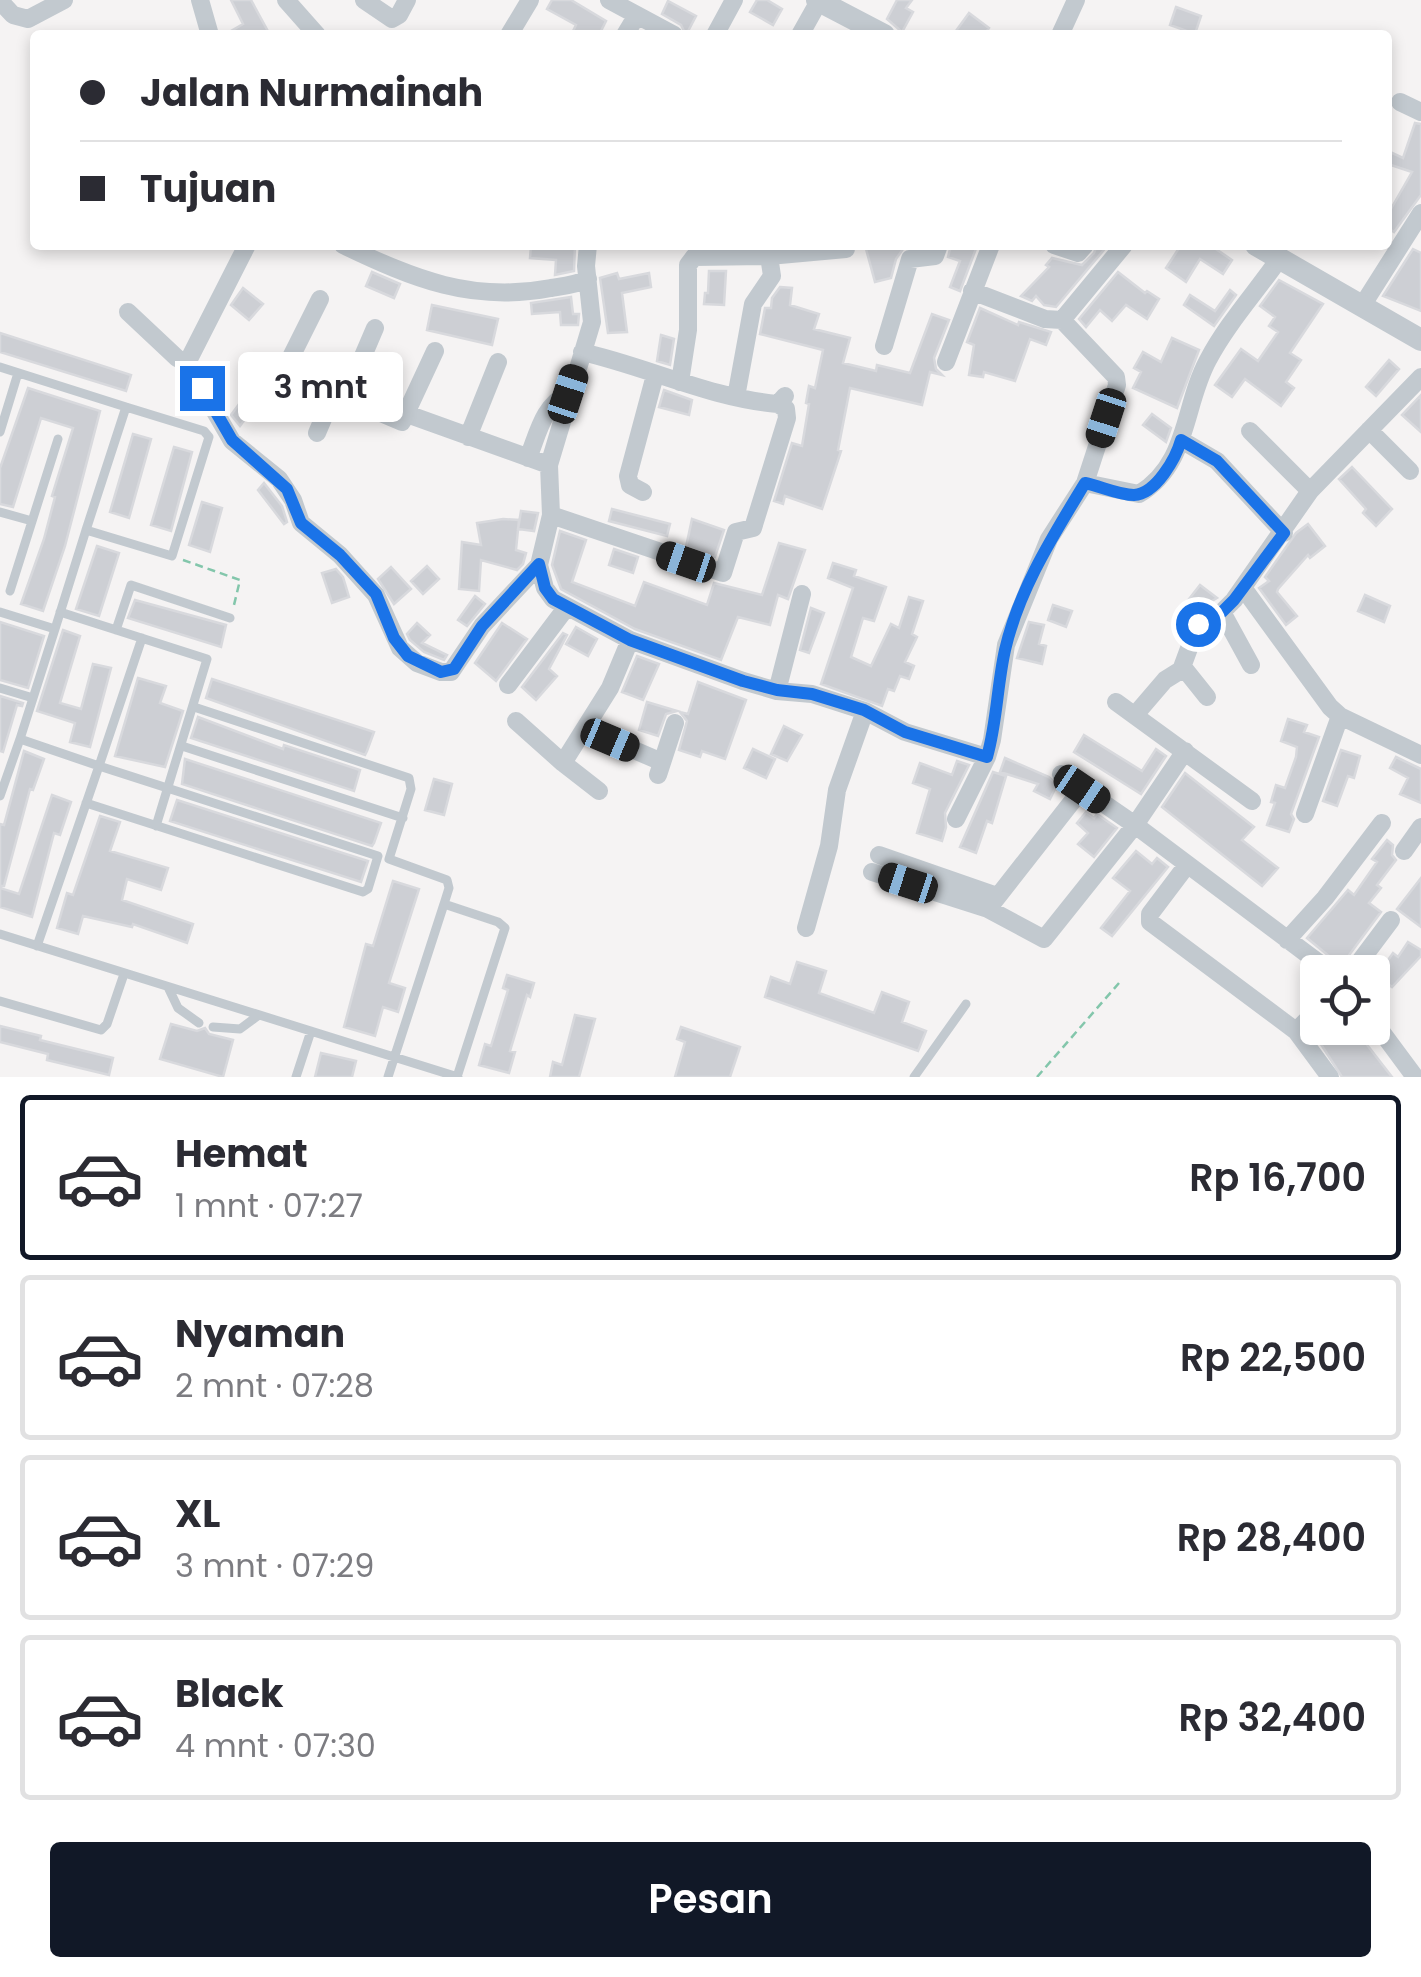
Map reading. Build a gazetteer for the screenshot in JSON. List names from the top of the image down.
{
  "page": {
    "banner": ["Jalan Nurmainah", "Tujuan"],
    "bubble": "3 mnt",
    "list": [
      {
        "name": "Hemat",
        "note": "1 mnt · 07:27",
        "value": "Rp 16,700"
      },
      {
        "name": "Nyaman",
        "note": "2 mnt · 07:28",
        "value": "Rp 22,500"
      },
      {
        "name": "XL",
        "note": "3 mnt · 07:29",
        "value": "Rp 28,400"
      },
      {
        "name": "Black",
        "note": "4 mnt · 07:30",
        "value": "Rp 32,400"
      }
    ],
    "buttons": "Pesan"
  }
}
